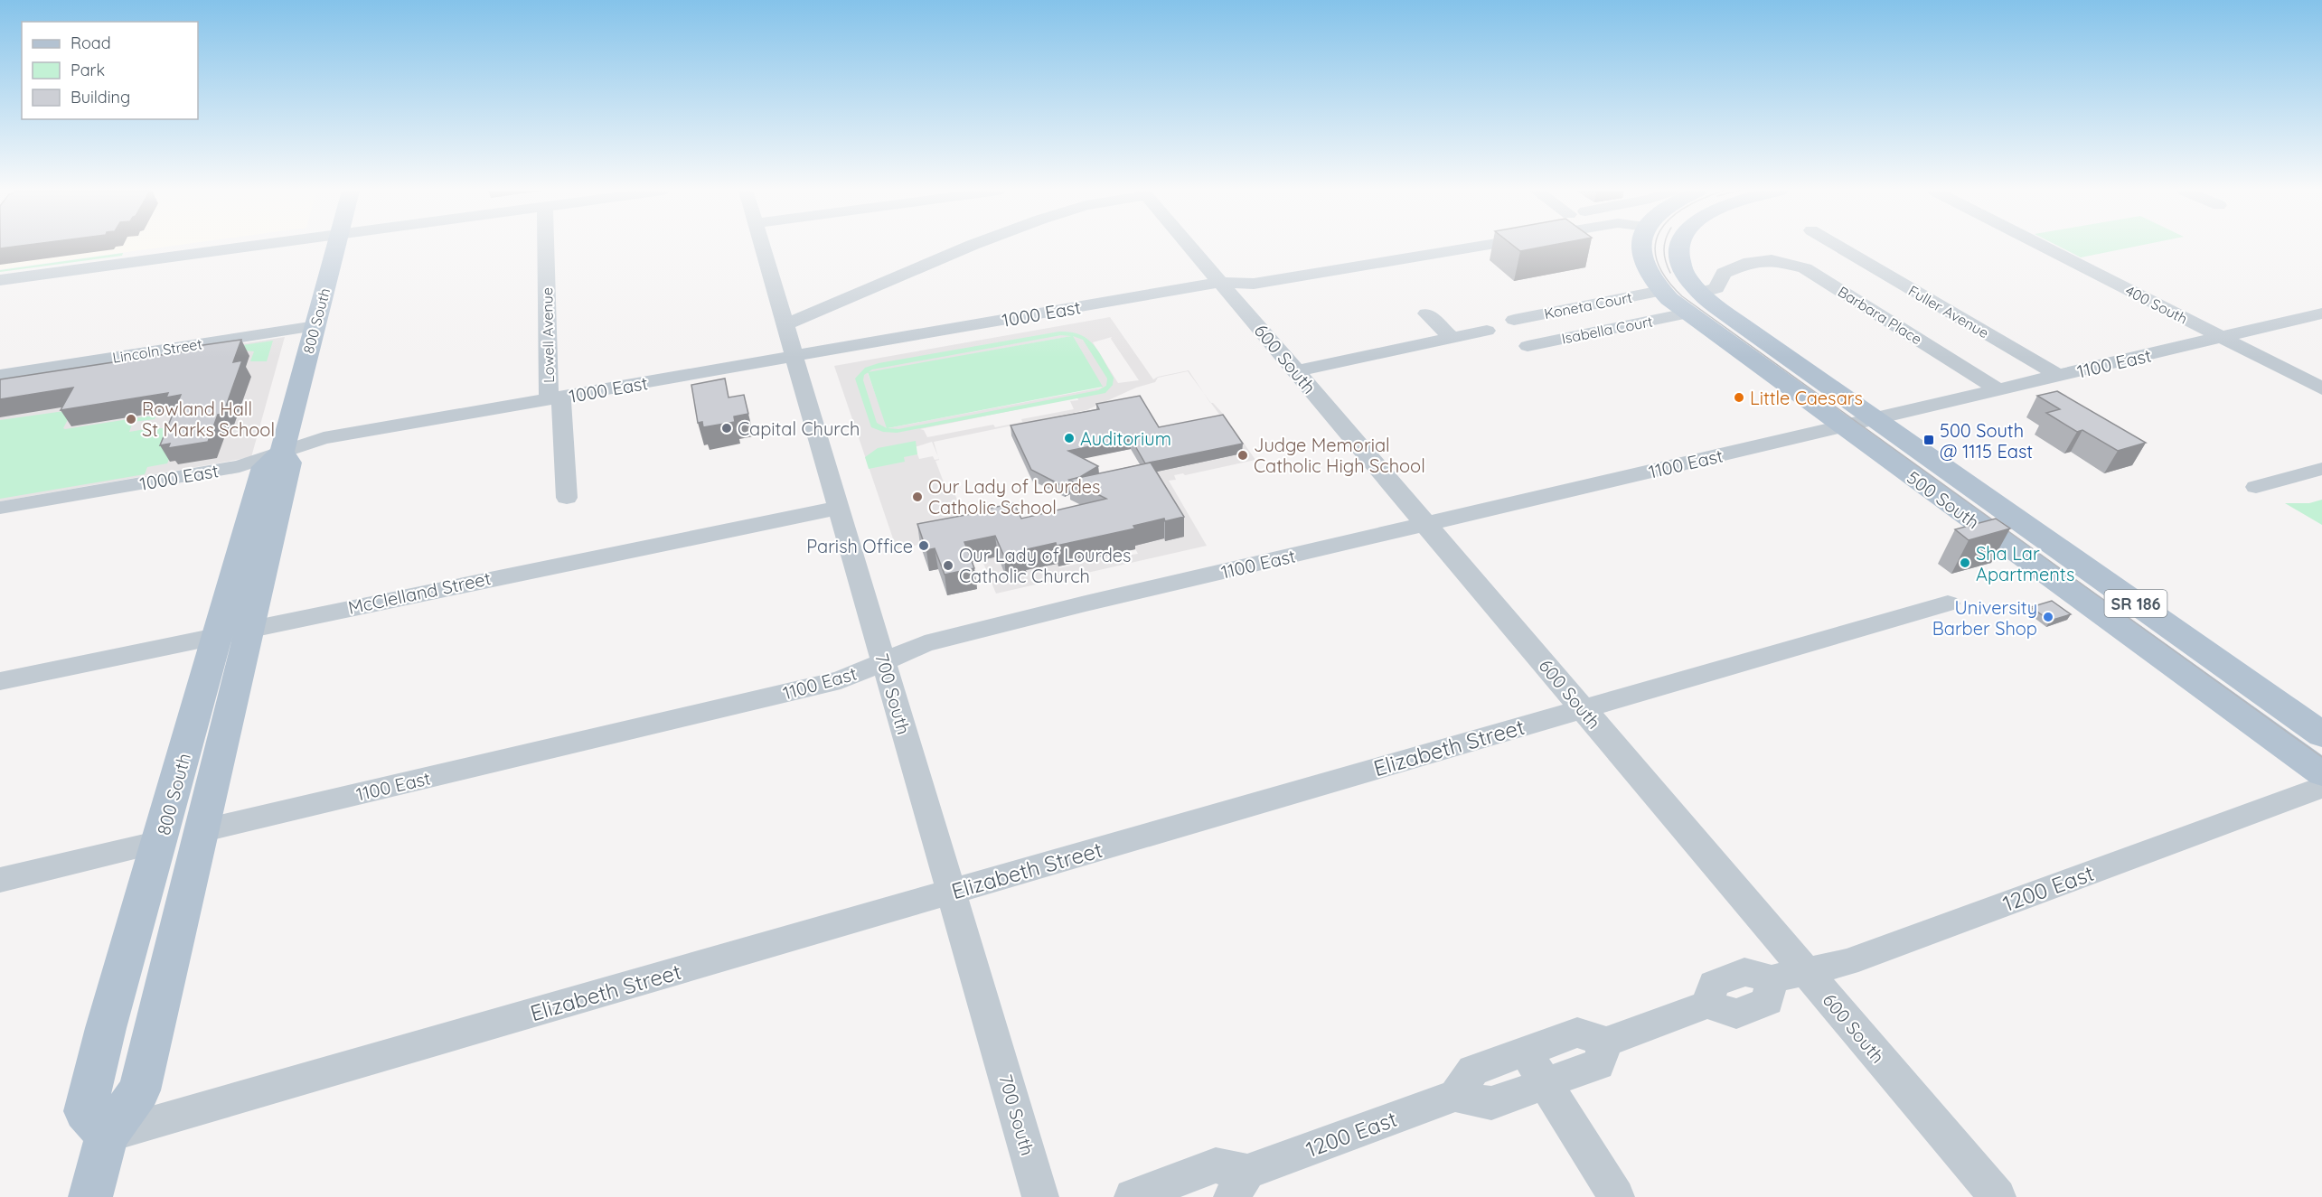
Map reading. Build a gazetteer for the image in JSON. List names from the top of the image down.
{
  "streets": {
    "main road": ["800 South", "500 South", "SR 186"],
    "street": [
      "400 South",
      "Koneta Court",
      "Fuller Avenue",
      "1000 East",
      "Barbara Place",
      "Isabella Court",
      "Lowell Avenue",
      "Lincoln Street",
      "600 South",
      "1100 East",
      "McClelland Street",
      "700 South",
      "Elizabeth Street",
      "1200 East"
    ]
  },
  "crossings": [
    ["400 South", "1100 East"],
    ["Koneta Court", "500 South"],
    ["Fuller Avenue", "1100 East"],
    ["1000 East", "800 South"],
    ["1000 East", "Lowell Avenue"],
    ["1000 East", "600 South"],
    ["1000 East", "700 South"],
    ["Barbara Place", "1100 East"],
    ["Barbara Place", "500 South"],
    ["800 South", "Lincoln Street"],
    ["800 South", "1100 East"],
    ["800 South", "McClelland Street"],
    ["800 South", "Elizabeth Street"],
    ["Isabella Court", "500 South"],
    ["600 South", "1100 East"],
    ["600 South", "Elizabeth Street"],
    ["600 South", "1200 East"],
    ["1100 East", "500 South"],
    ["1100 East", "700 South"],
    ["McClelland Street", "700 South"],
    ["700 South", "Elizabeth Street"]
  ],
  "places": {
    "other": [
      "Little Caesars",
      "Rowland Hall St Marks School",
      "Capital Church",
      "Auditorium",
      "Judge Memorial Catholic High School",
      "Our Lady of Lourdes Catholic School",
      "Parish Office",
      "Sha Lar Apartments",
      "Our Lady of Lourdes Catholic Church",
      "University Barber Shop"
    ],
    "transit": ["500 South @ 1115 East"]
  },
  "legend": ["Road", "Park", "Building"]
}
